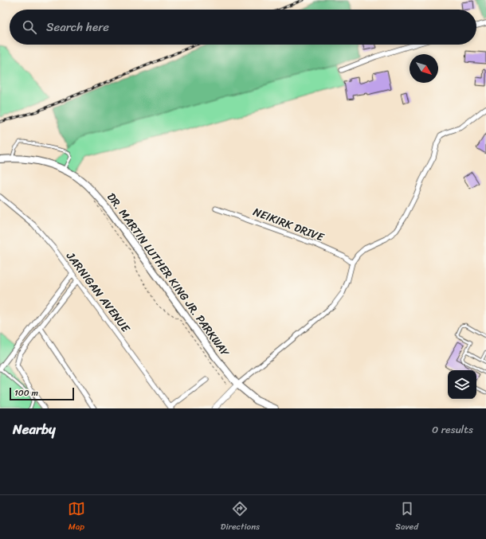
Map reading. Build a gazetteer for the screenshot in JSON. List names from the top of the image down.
{
  "streets": {
    "main road": ["DR. MARTIN LUTHER KING JR. PARKWAY"],
    "street": ["NEIKIRK DRIVE", "JARNIGAN AVENUE"]
  },
  "scale_bar": "100 m",
  "north": "bottom right",
  "page": {
    "search": "Search here",
    "scale": "100 m",
    "heading": ["Nearby", "0 results"],
    "nav": ["Map", "Directions", "Saved"]
  }
}
